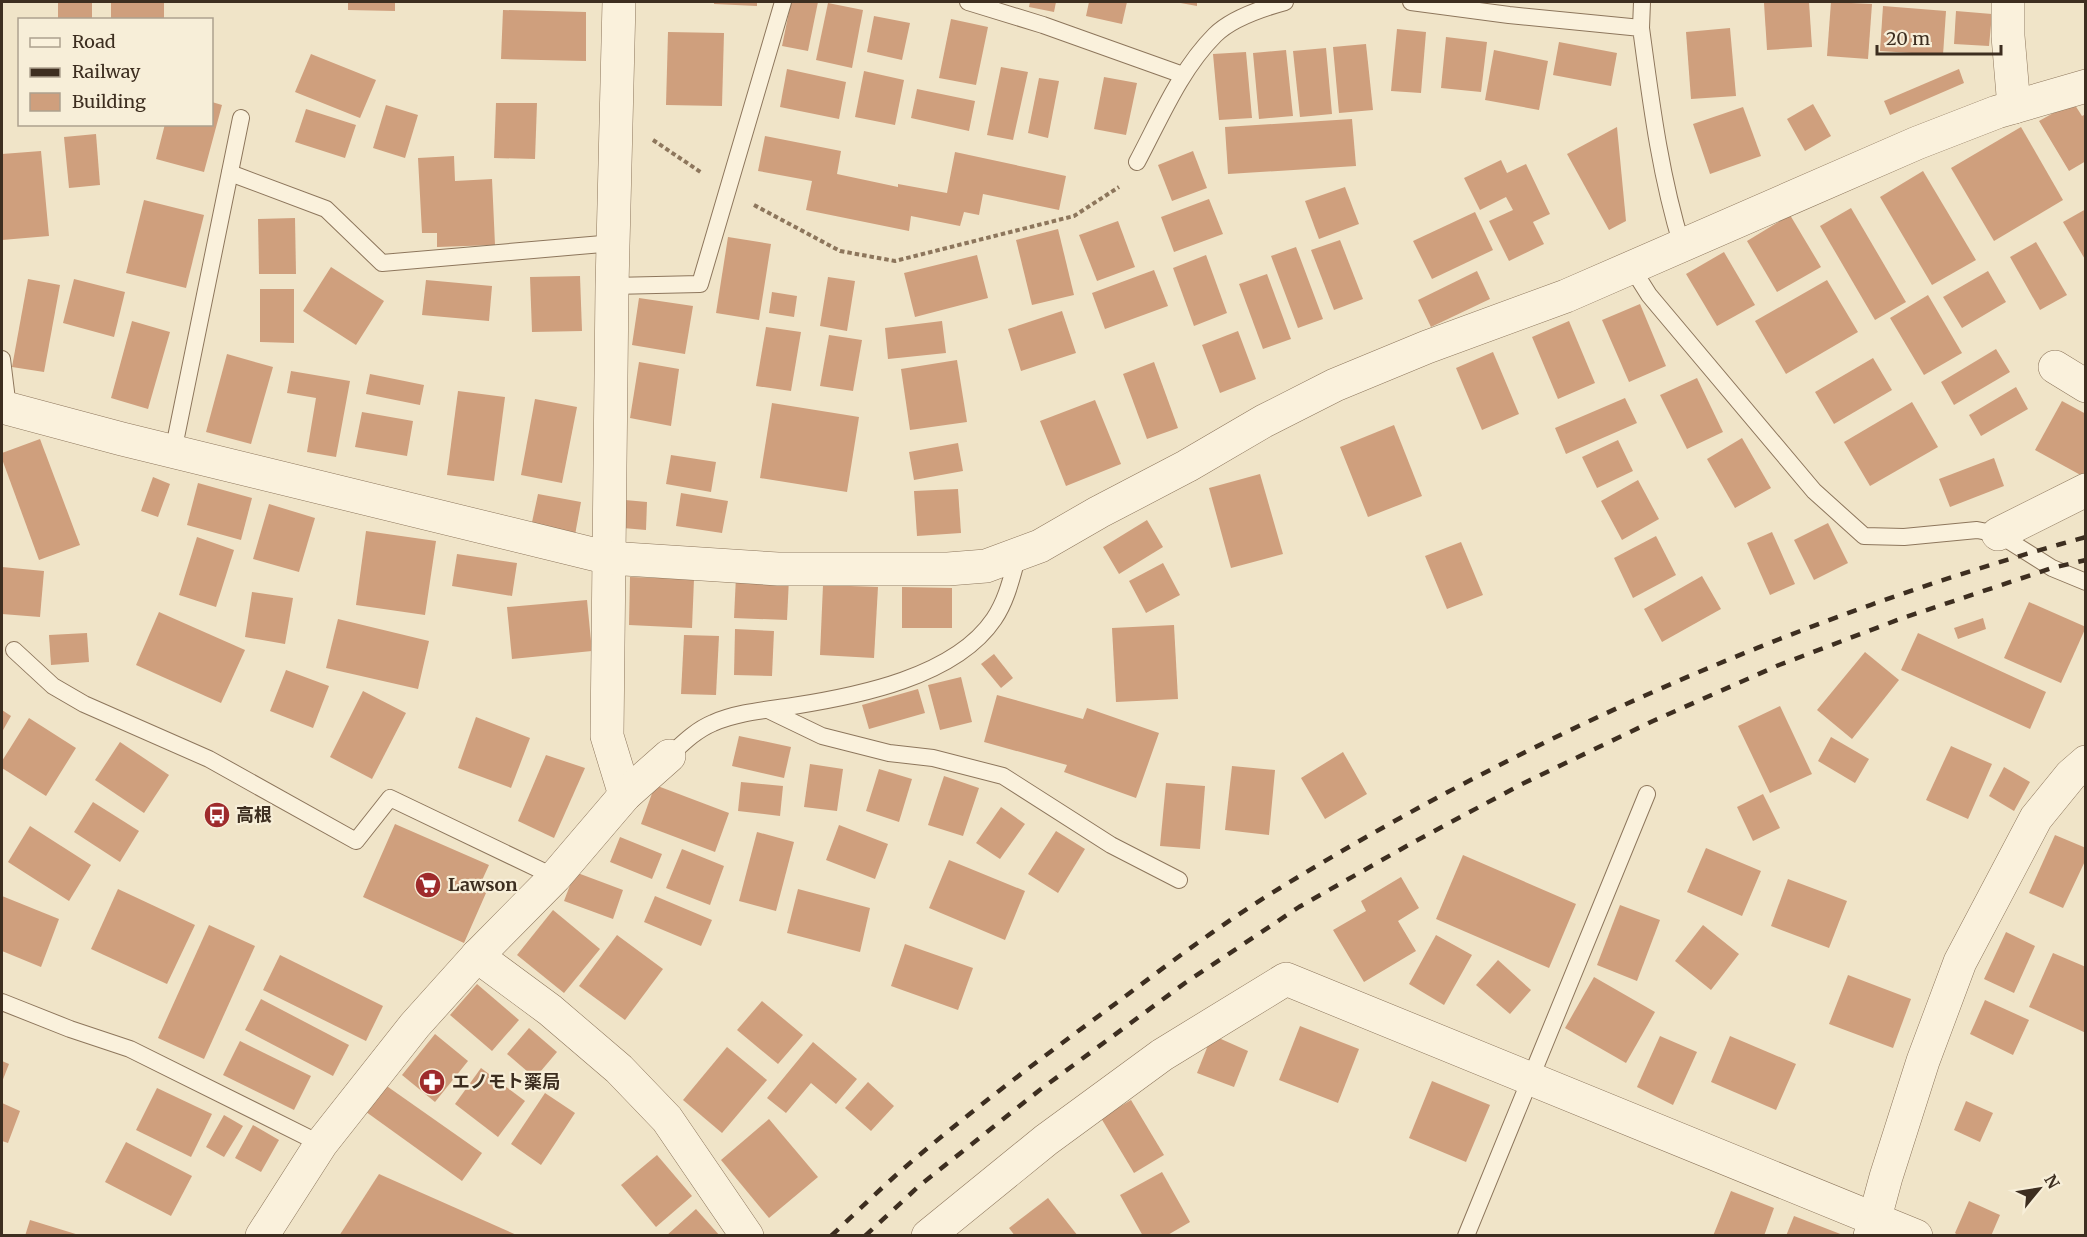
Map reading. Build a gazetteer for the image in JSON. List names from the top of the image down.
{
  "places": {
    "bus stop": ["高根"],
    "supermarket": ["Lawson"],
    "pharmacy": ["エノモト薬局"]
  },
  "legend": ["Road", "Railway", "Building"],
  "scale_bar": "20 m",
  "north": "top right"
}
